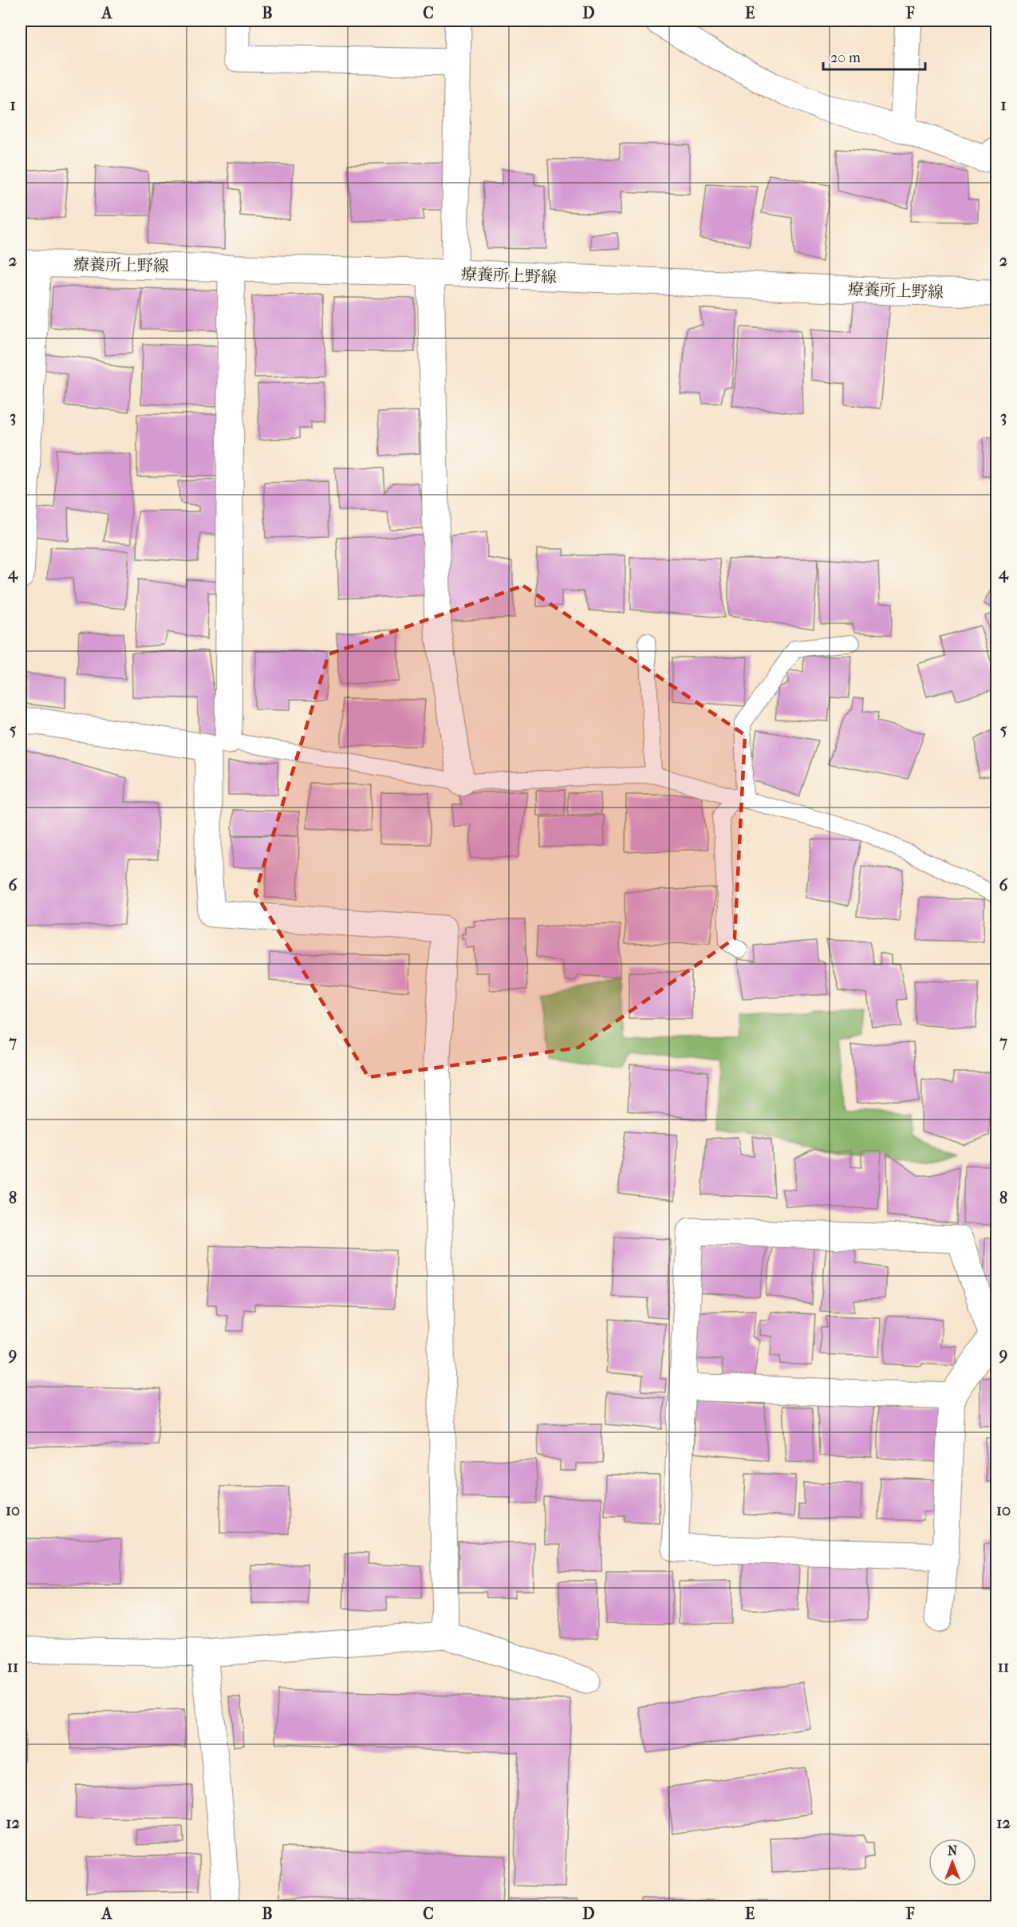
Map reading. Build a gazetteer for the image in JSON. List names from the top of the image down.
{
  "streets": {
    "street": ["療養所上野線"]
  },
  "scale_bar": "20 m",
  "north": "top",
  "grid": {
    "columns": [
      "A",
      "B",
      "C",
      "D",
      "E",
      "F"
    ],
    "rows": [
      "1",
      "2",
      "3",
      "4",
      "5",
      "6",
      "7",
      "8",
      "9",
      "10",
      "11",
      "12"
    ]
  }
}
